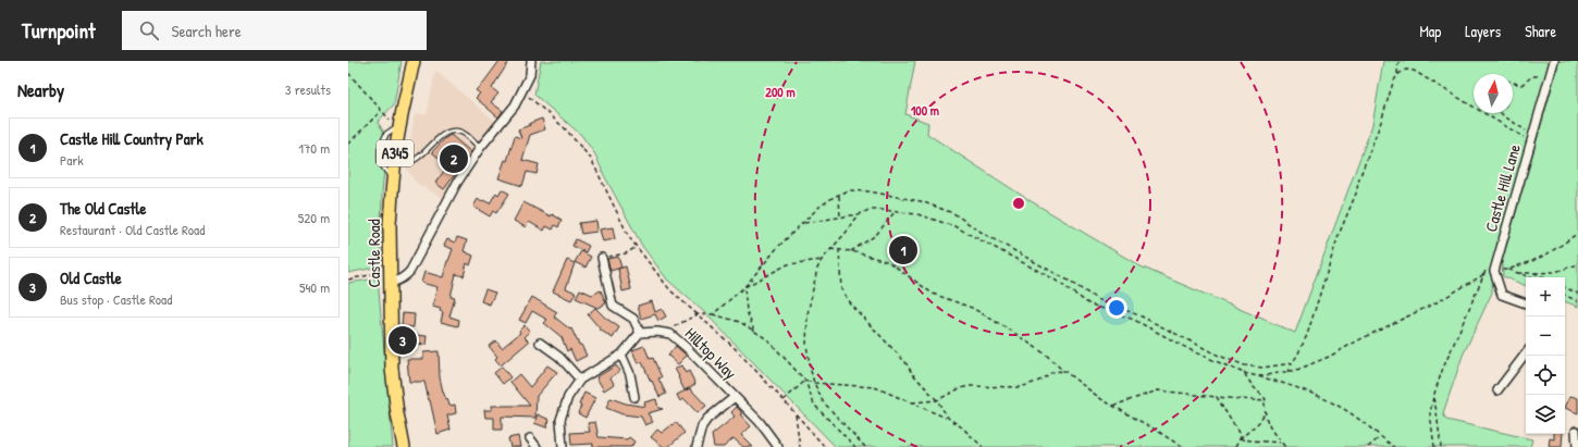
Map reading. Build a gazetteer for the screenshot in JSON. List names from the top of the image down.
{
  "streets": {
    "main road": ["A345", "Castle Road"],
    "street": ["Castle Hill Lane", "Hilltop Way"]
  },
  "north": "top",
  "page": {
    "header": "Turnpoint",
    "search": "Search here",
    "nav": ["Map", "Layers", "Share"],
    "heading": ["Nearby", "3 results"],
    "list": [
      {
        "mark": "1",
        "name": "Castle Hill Country Park",
        "note": "Park",
        "value": "170 m"
      },
      {
        "mark": "2",
        "name": "The Old Castle",
        "note": "Restaurant · Old Castle Road",
        "value": "520 m"
      },
      {
        "mark": "3",
        "name": "Old Castle",
        "note": "Bus stop · Castle Road",
        "value": "540 m"
      }
    ],
    "pins": ["2", "1", "3"],
    "map_buttons": ["+", "−"]
  },
  "rings": ["200 m", "100 m"]
}
